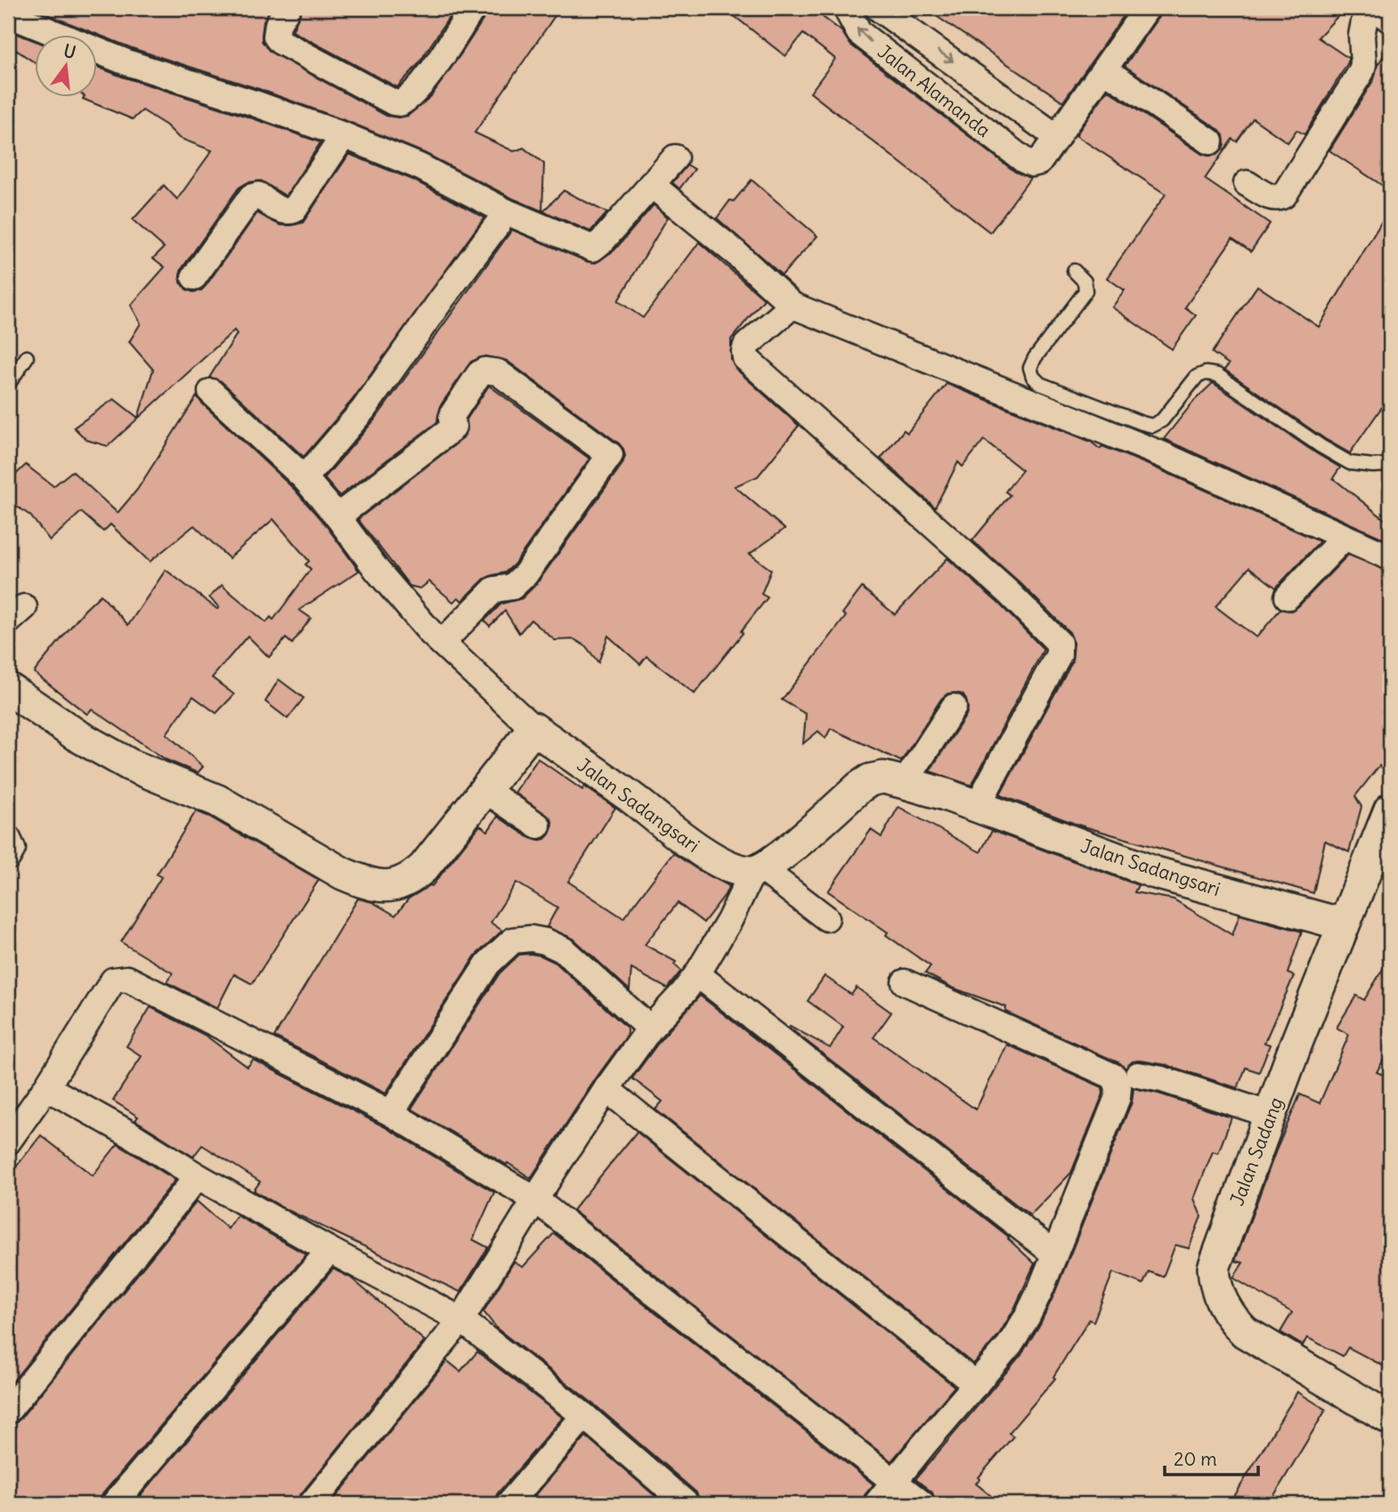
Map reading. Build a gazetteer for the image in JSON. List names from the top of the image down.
{
  "streets": {
    "street": ["Jalan Alamanda", "Jalan Sadangsari", "Jalan Sadang"]
  },
  "crossings": [
    ["Jalan Sadangsari", "Jalan Sadang"]
  ],
  "scale_bar": "20 m",
  "north": "top"
}
